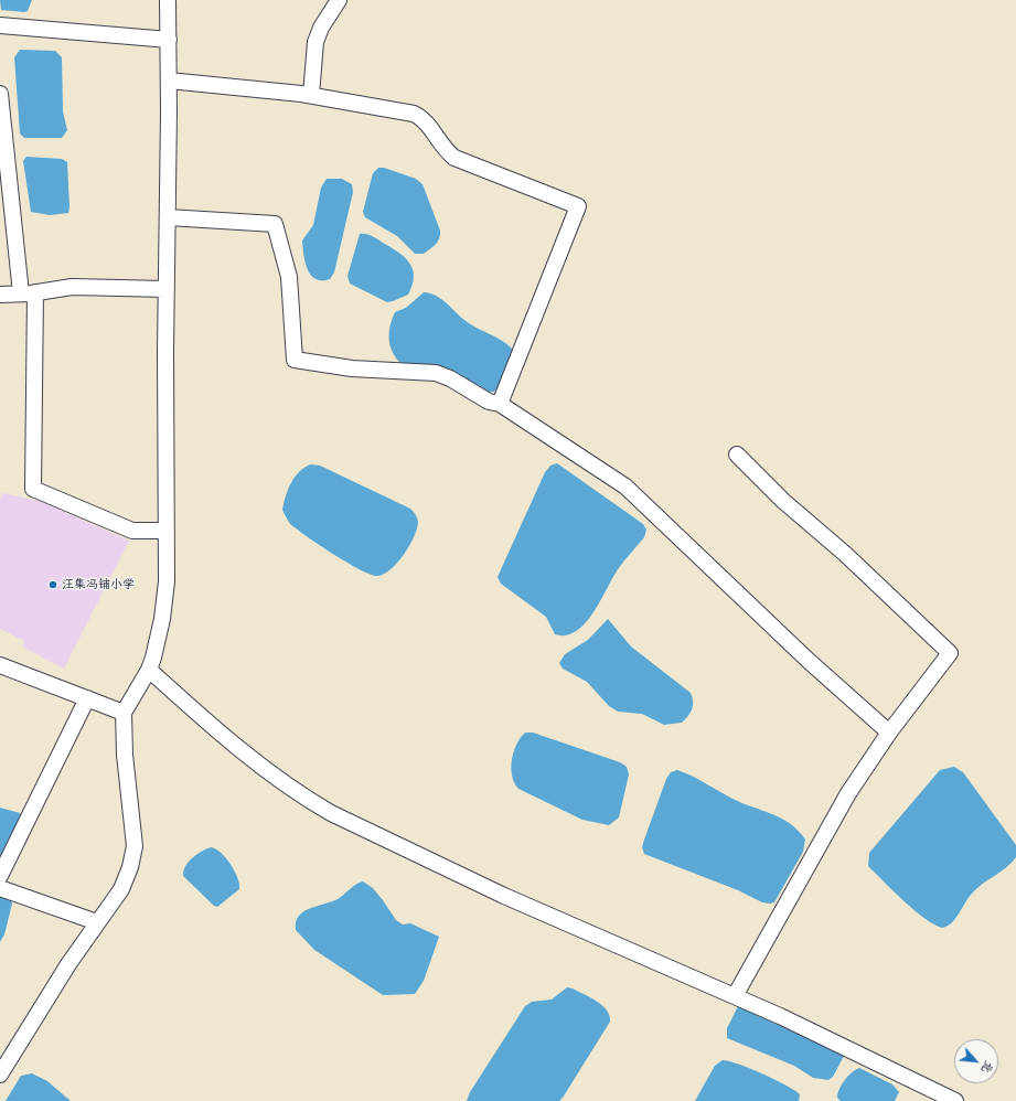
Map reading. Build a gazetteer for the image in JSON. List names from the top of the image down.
{
  "places": ["汪集冯铺小学"],
  "north": "bottom right"
}
